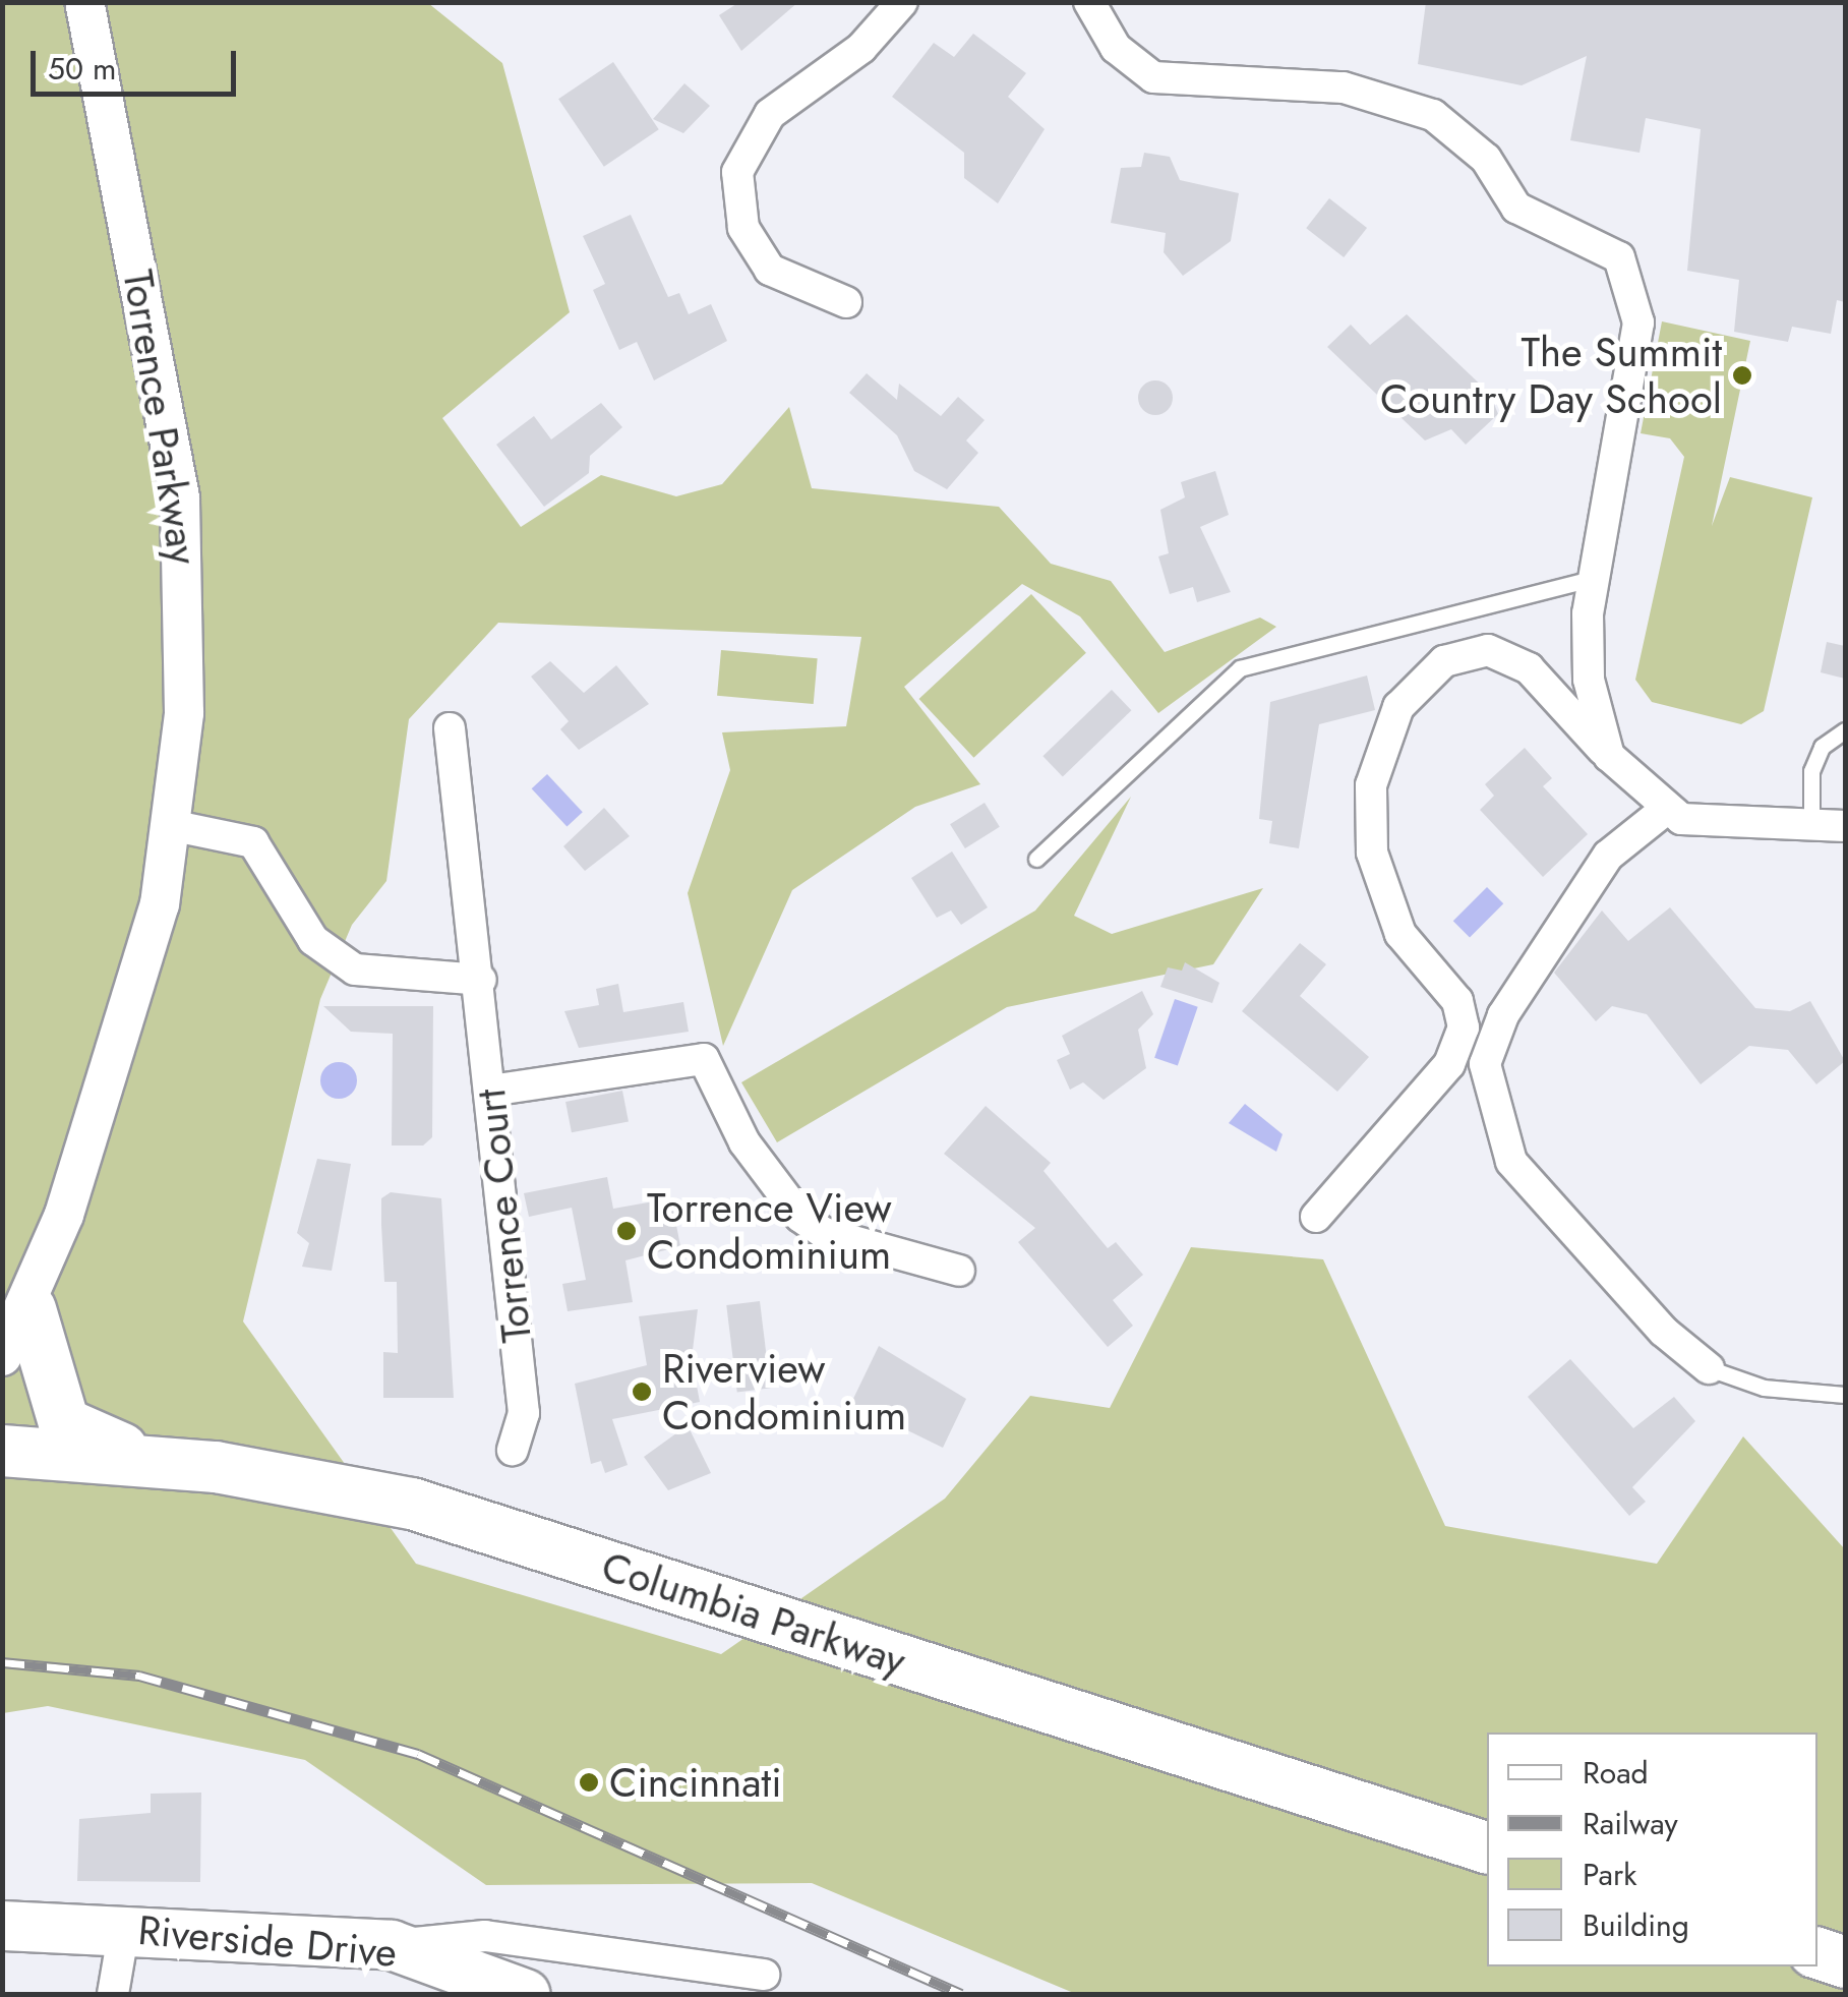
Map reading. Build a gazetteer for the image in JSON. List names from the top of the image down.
{
  "streets": {
    "highway": ["Columbia Parkway"],
    "main road": ["Riverside Drive"],
    "street": ["Torrence Parkway", "Torrence Court"]
  },
  "places": [
    "The Summit Country Day School",
    "Torrence View Condominium",
    "Riverview Condominium",
    "Cincinnati"
  ],
  "legend": [
    "Road",
    "Railway",
    "Park",
    "Building"
  ],
  "scale_bar": "50 m"
}
